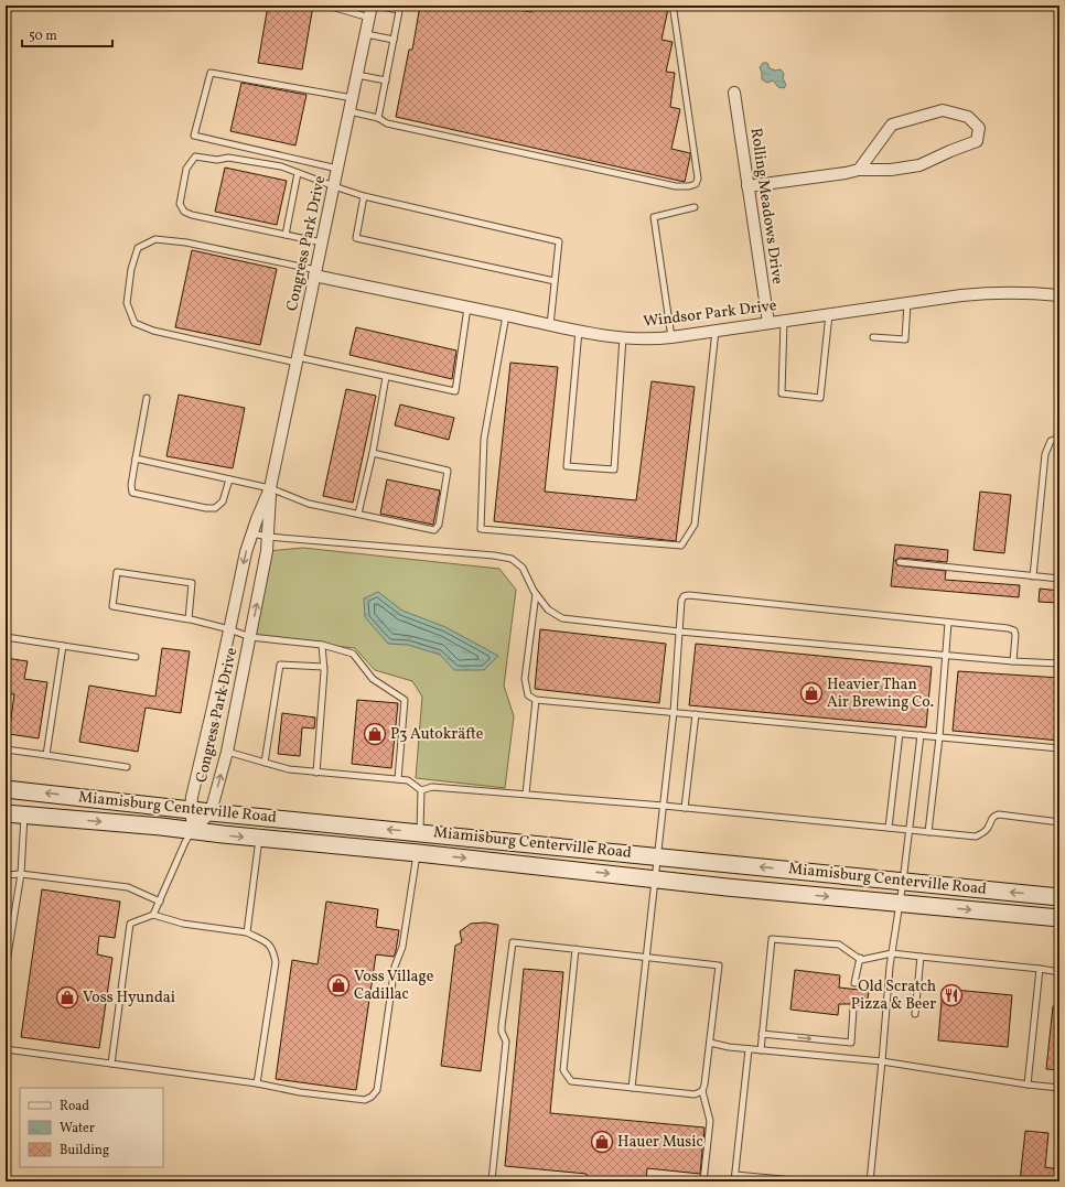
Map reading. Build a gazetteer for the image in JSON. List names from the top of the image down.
{
  "streets": {
    "main road": ["Miamisburg Centerville Road"],
    "street": ["Rolling Meadows Drive", "Congress Park Drive", "Windsor Park Drive"]
  },
  "crossings": [
    ["Rolling Meadows Drive", "Windsor Park Drive"],
    ["Congress Park Drive", "Windsor Park Drive"],
    ["Congress Park Drive", "Miamisburg Centerville Road"]
  ],
  "places": {
    "shop": [
      "Heavier Than Air Brewing Co.",
      "P3 Autokräfte",
      "Voss Village Cadillac",
      "Voss Hyundai",
      "Hauer Music"
    ],
    "restaurant": ["Old Scratch Pizza & Beer"]
  },
  "legend": ["Road", "Water", "Building"],
  "scale_bar": "50 m"
}
